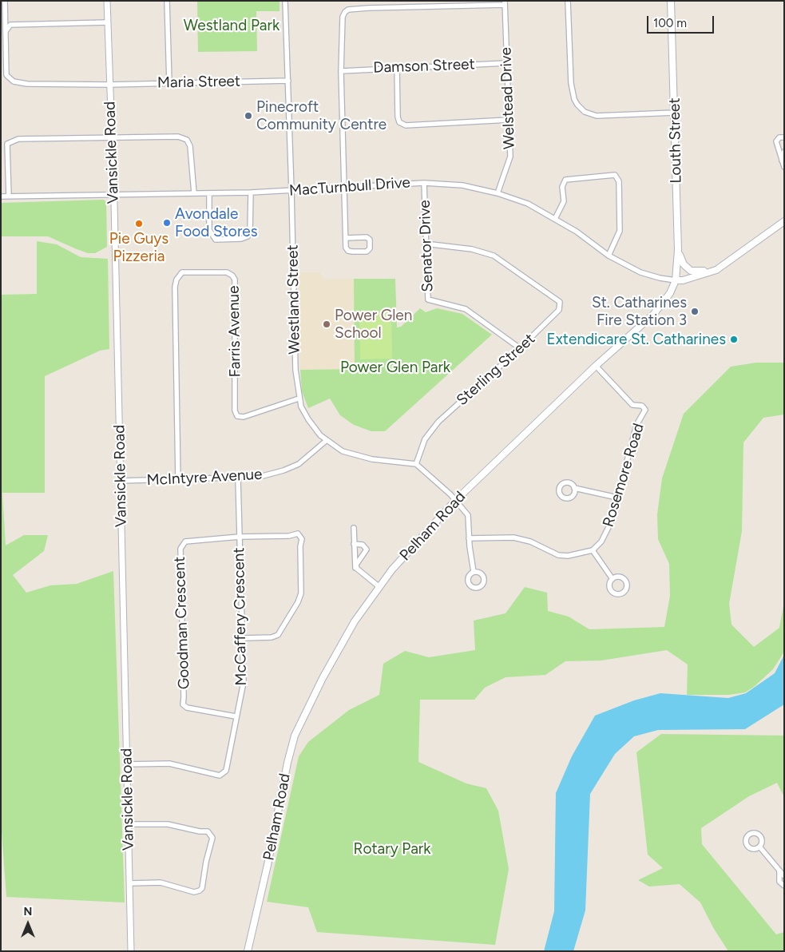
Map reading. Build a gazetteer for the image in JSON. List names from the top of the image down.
{
  "streets": {
    "main road": ["Louth Street", "Pelham Road"],
    "street": [
      "Damson Street",
      "Maria Street",
      "Welstead Drive",
      "Vansickle Road",
      "MacTurnbull Drive",
      "Senator Drive",
      "Westland Street",
      "Farris Avenue",
      "Sterling Street",
      "Rosemore Road",
      "McIntyre Avenue",
      "McCaffery Crescent",
      "Goodman Crescent"
    ]
  },
  "crossings": [
    ["Damson Street", "Welstead Drive"],
    ["Maria Street", "Vansickle Road"],
    ["Maria Street", "Westland Street"],
    ["Welstead Drive", "MacTurnbull Drive"],
    ["Louth Street", "MacTurnbull Drive"],
    ["Louth Street", "Pelham Road"],
    ["Vansickle Road", "MacTurnbull Drive"],
    ["Vansickle Road", "McIntyre Avenue"],
    ["Vansickle Road", "McCaffery Crescent"],
    ["MacTurnbull Drive", "Senator Drive"],
    ["MacTurnbull Drive", "Westland Street"],
    ["MacTurnbull Drive", "Pelham Road"],
    ["Senator Drive", "Sterling Street"],
    ["Westland Street", "Farris Avenue"],
    ["Westland Street", "Sterling Street"],
    ["Westland Street", "McIntyre Avenue"],
    ["Farris Avenue", "McIntyre Avenue"],
    ["Rosemore Road", "Pelham Road"],
    ["McIntyre Avenue", "McCaffery Crescent"],
    ["McCaffery Crescent", "Goodman Crescent"]
  ],
  "parks": ["Westland Park", "Power Glen Park", "Rotary Park"],
  "places": [
    "Pinecroft Community Centre",
    "Avondale Food Stores",
    "Pie Guys Pizzeria",
    "St. Catharines Fire Station 3",
    "Power Glen School",
    "Extendicare St. Catharines"
  ],
  "scale_bar": "100 m",
  "north": "top"
}
